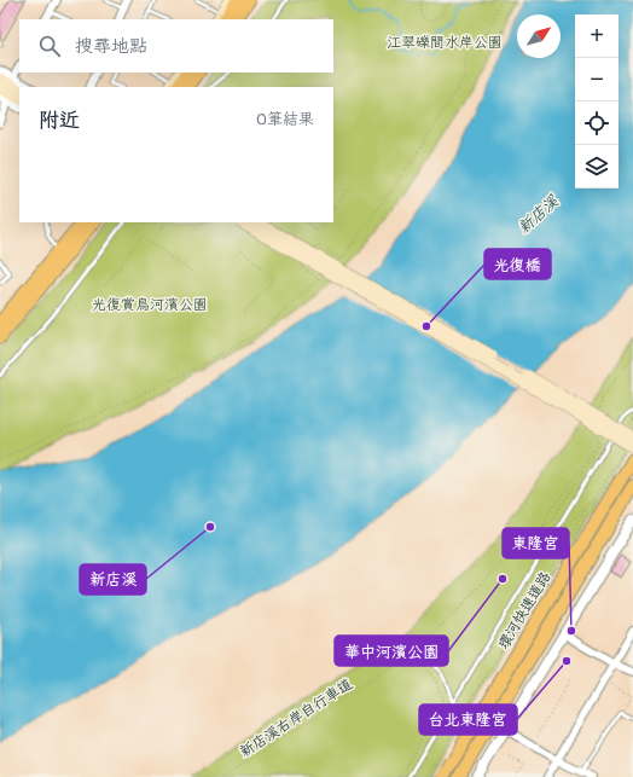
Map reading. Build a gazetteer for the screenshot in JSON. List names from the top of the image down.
{
  "streets": {
    "highway": ["環河快速道路"],
    "path": ["新店溪右岸自行車道"]
  },
  "water": ["新店溪"],
  "parks": ["江翠礫間水岸公園", "光復賞鳥河濱公園"],
  "places": [
    "光復橋",
    "新店溪",
    "華中河濱公園",
    "東隆宮",
    "台北東隆宮"
  ],
  "north": "top right",
  "page": {
    "map_buttons": ["+", "−"],
    "search": "搜尋地點",
    "heading": ["附近", "0筆結果"]
  }
}
